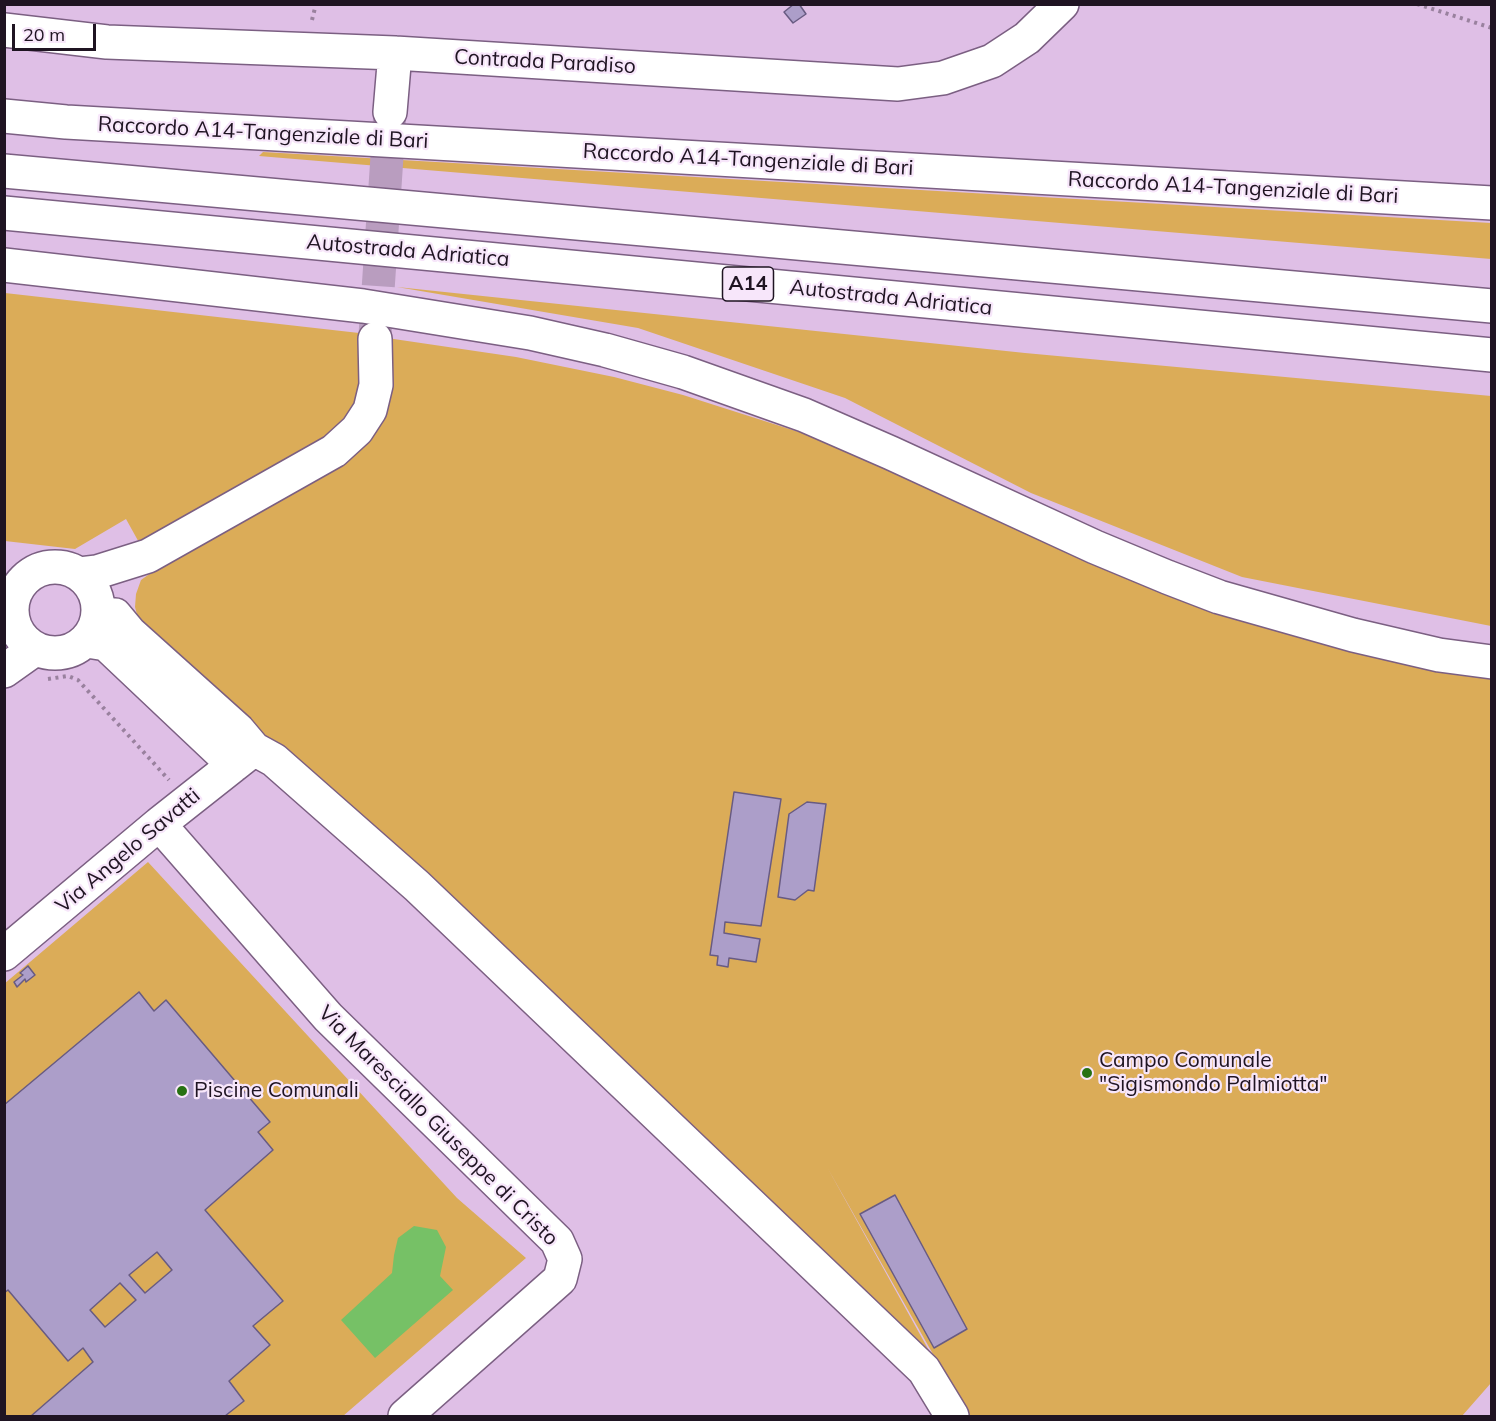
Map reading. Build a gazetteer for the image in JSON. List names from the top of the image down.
{
  "streets": {
    "main road": [
      "Contrada Paradiso",
      "Raccordo A14-Tangenziale di Bari",
      "Autostrada Adriatica",
      "A14",
      "Via Angelo Savatti",
      "Via Maresciallo Giuseppe di Cristo"
    ]
  },
  "crossings": [
    ["Via Angelo Savatti", "Via Maresciallo Giuseppe di Cristo"]
  ],
  "places": ["Campo Comunale \"Sigismondo Palmiotta\"", "Piscine Comunali"],
  "scale_bar": "20 m"
}
